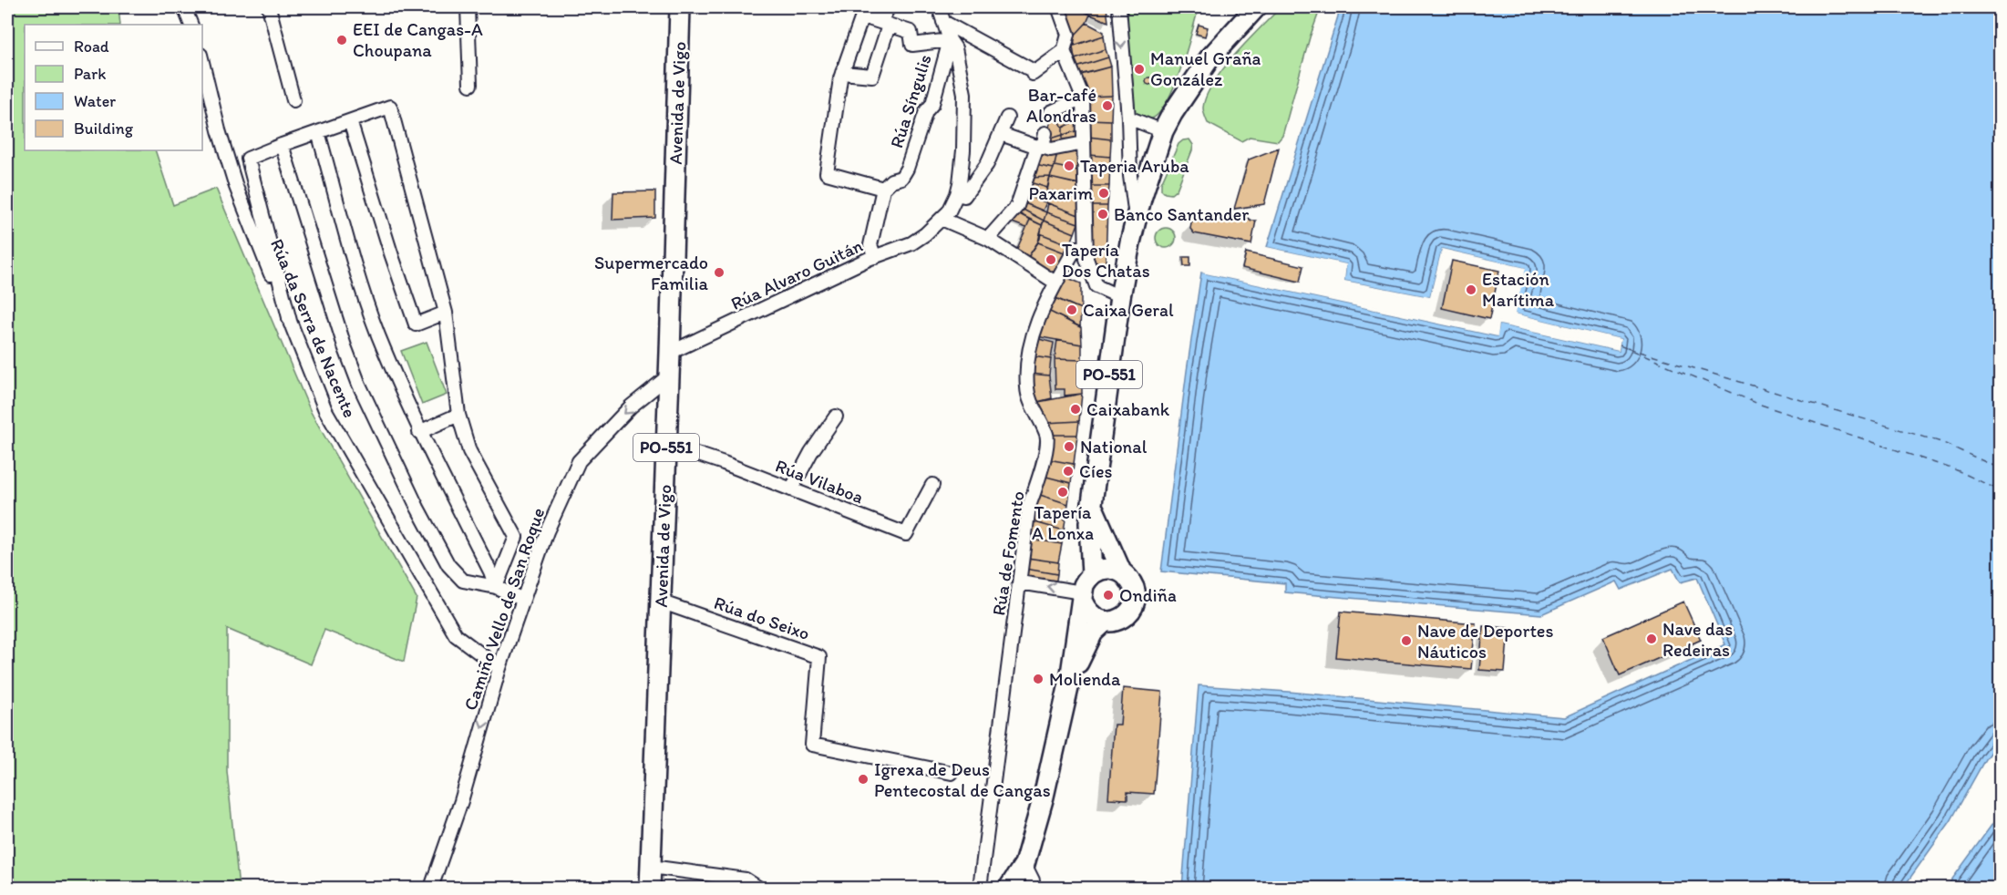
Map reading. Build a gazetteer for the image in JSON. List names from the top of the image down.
{
  "streets": {
    "main road": ["Avenida de Vigo", "PO-551"],
    "street": [
      "Rúa Síngulis",
      "Rúa Alvaro Guitán",
      "Rúa da Serra de Nacente",
      "Rúa Vilaboa",
      "Rúa de Fomento",
      "Camiño Vello de San Roque",
      "Rúa do Seixo"
    ]
  },
  "crossings": [
    ["Avenida de Vigo", "Rúa Alvaro Guitán"],
    ["Avenida de Vigo", "Rúa Vilaboa"],
    ["Avenida de Vigo", "Camiño Vello de San Roque"],
    ["Avenida de Vigo", "Rúa do Seixo"],
    ["Rúa da Serra de Nacente", "Camiño Vello de San Roque"]
  ],
  "one_way": ["Camiño Vello de San Roque"],
  "places": [
    "EEI de Cangas-A Choupana",
    "Manuel Graña González",
    "Bar-café Alondras",
    "Taperia Aruba",
    "Paxarim",
    "Banco Santander",
    "Tapería Dos Chatas",
    "Supermercado Familia",
    "Estación Marítima",
    "Caixa Geral",
    "Caixabank",
    "National",
    "Cíes",
    "Tapería A Lonxa",
    "Ondiña",
    "Nave das Redeiras",
    "Nave de Deportes Náuticos",
    "Molienda",
    "Igrexa de Deus Pentecostal de Cangas"
  ],
  "legend": [
    "Road",
    "Park",
    "Water",
    "Building"
  ]
}
